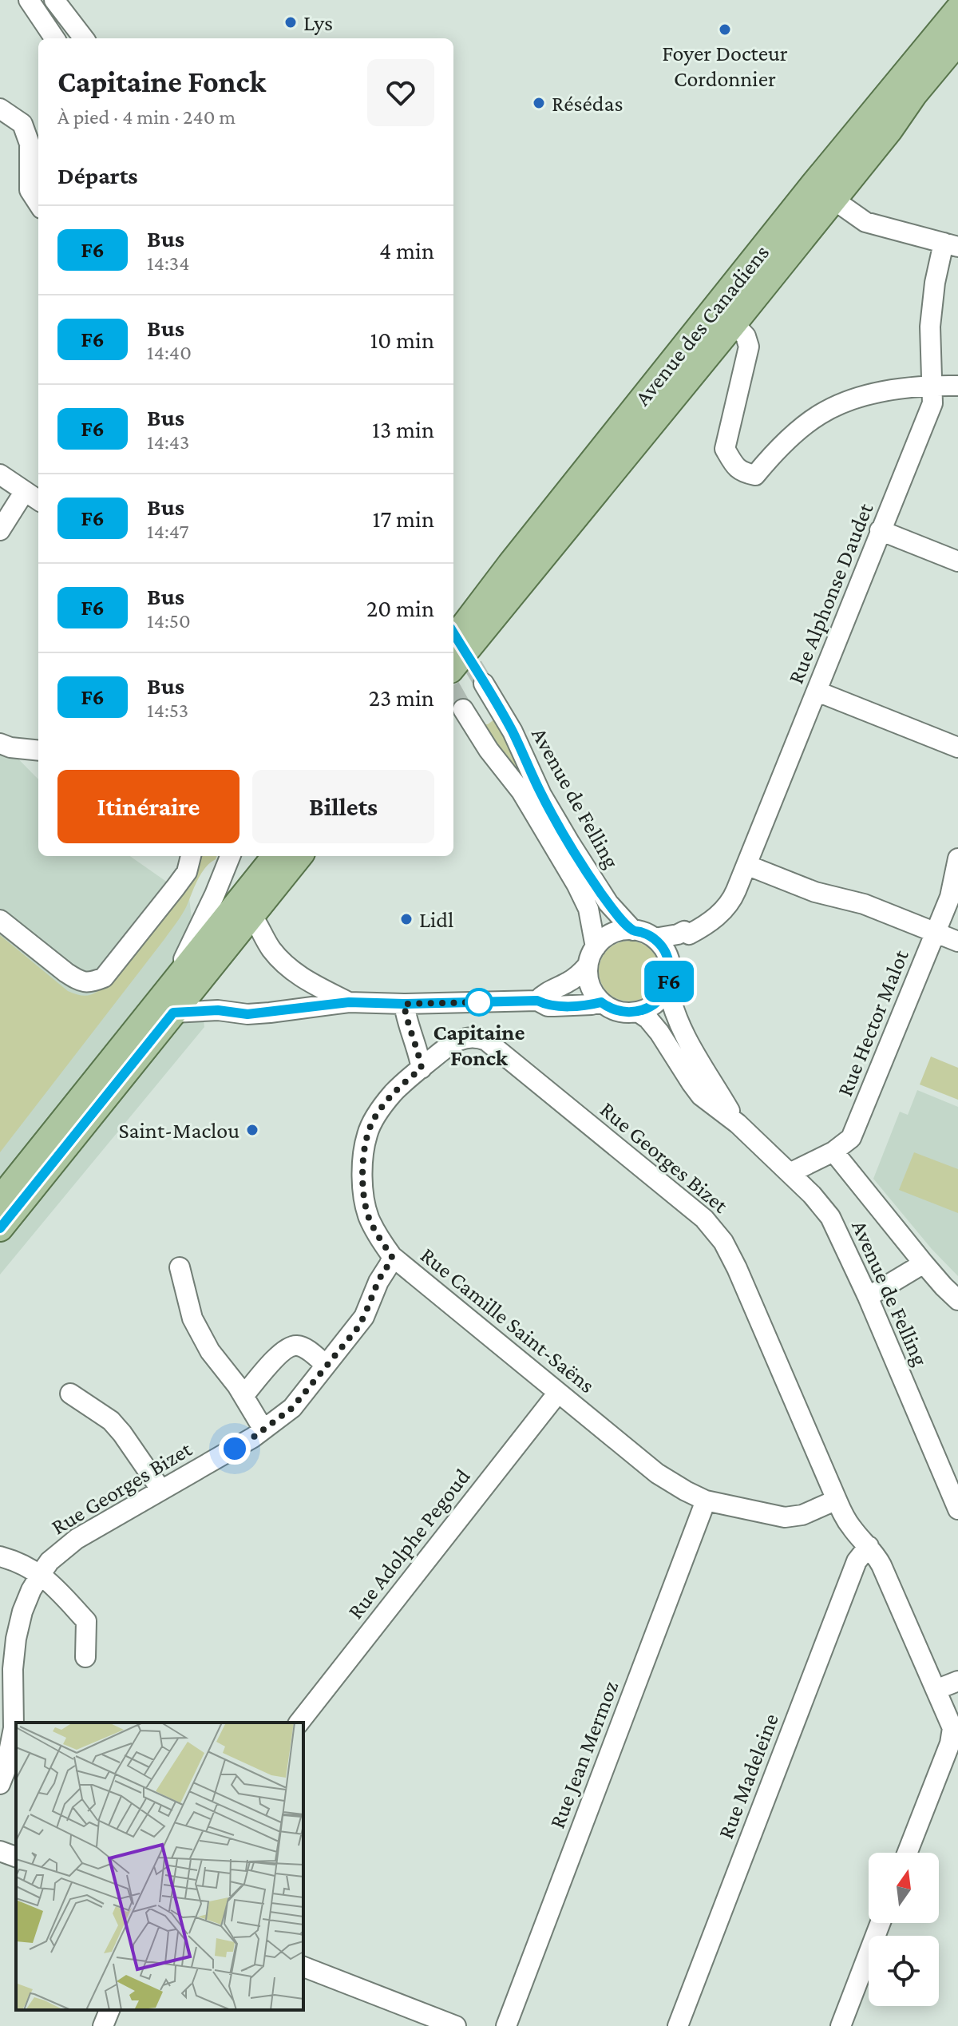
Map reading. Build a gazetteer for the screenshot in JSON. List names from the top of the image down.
{
  "streets": {
    "main road": ["Avenue des Canadiens"],
    "street": [
      "Rue Alphonse Daudet",
      "Avenue de Felling",
      "Rue Hector Malot",
      "Rue Georges Bizet",
      "Rue Camille Saint-Saëns",
      "Rue Adolphe Pegoud",
      "Rue Jean Mermoz",
      "Rue Madeleine"
    ]
  },
  "crossings": [
    ["Rue Alphonse Daudet", "Avenue de Felling"],
    ["Avenue de Felling", "Rue Hector Malot"],
    ["Rue Georges Bizet", "Rue Camille Saint-Saëns"],
    ["Rue Georges Bizet", "Rue Madeleine"],
    ["Rue Camille Saint-Saëns", "Rue Adolphe Pegoud"],
    ["Rue Camille Saint-Saëns", "Rue Jean Mermoz"]
  ],
  "places": [
    "Lys",
    "Foyer Docteur Cordonnier",
    "Résédas",
    "Lidl",
    "Capitaine Fonck",
    "Saint-Maclou"
  ],
  "lines": ["bus line F6"],
  "north": "top",
  "page": {
    "on_map": "F6",
    "heading": [
      ["Capitaine Fonck", "À pied · 4 min · 240 m"],
      "Départs"
    ],
    "list": [
      {
        "mark": "F6",
        "name": "Bus",
        "note": "14:34",
        "value": "4 min"
      },
      {
        "mark": "F6",
        "name": "Bus",
        "note": "14:40",
        "value": "10 min"
      },
      {
        "mark": "F6",
        "name": "Bus",
        "note": "14:43",
        "value": "13 min"
      },
      {
        "mark": "F6",
        "name": "Bus",
        "note": "14:47",
        "value": "17 min"
      },
      {
        "mark": "F6",
        "name": "Bus",
        "note": "14:50",
        "value": "20 min"
      },
      {
        "mark": "F6",
        "name": "Bus",
        "note": "14:53",
        "value": "23 min"
      }
    ],
    "buttons": ["Itinéraire", "Billets"]
  }
}
